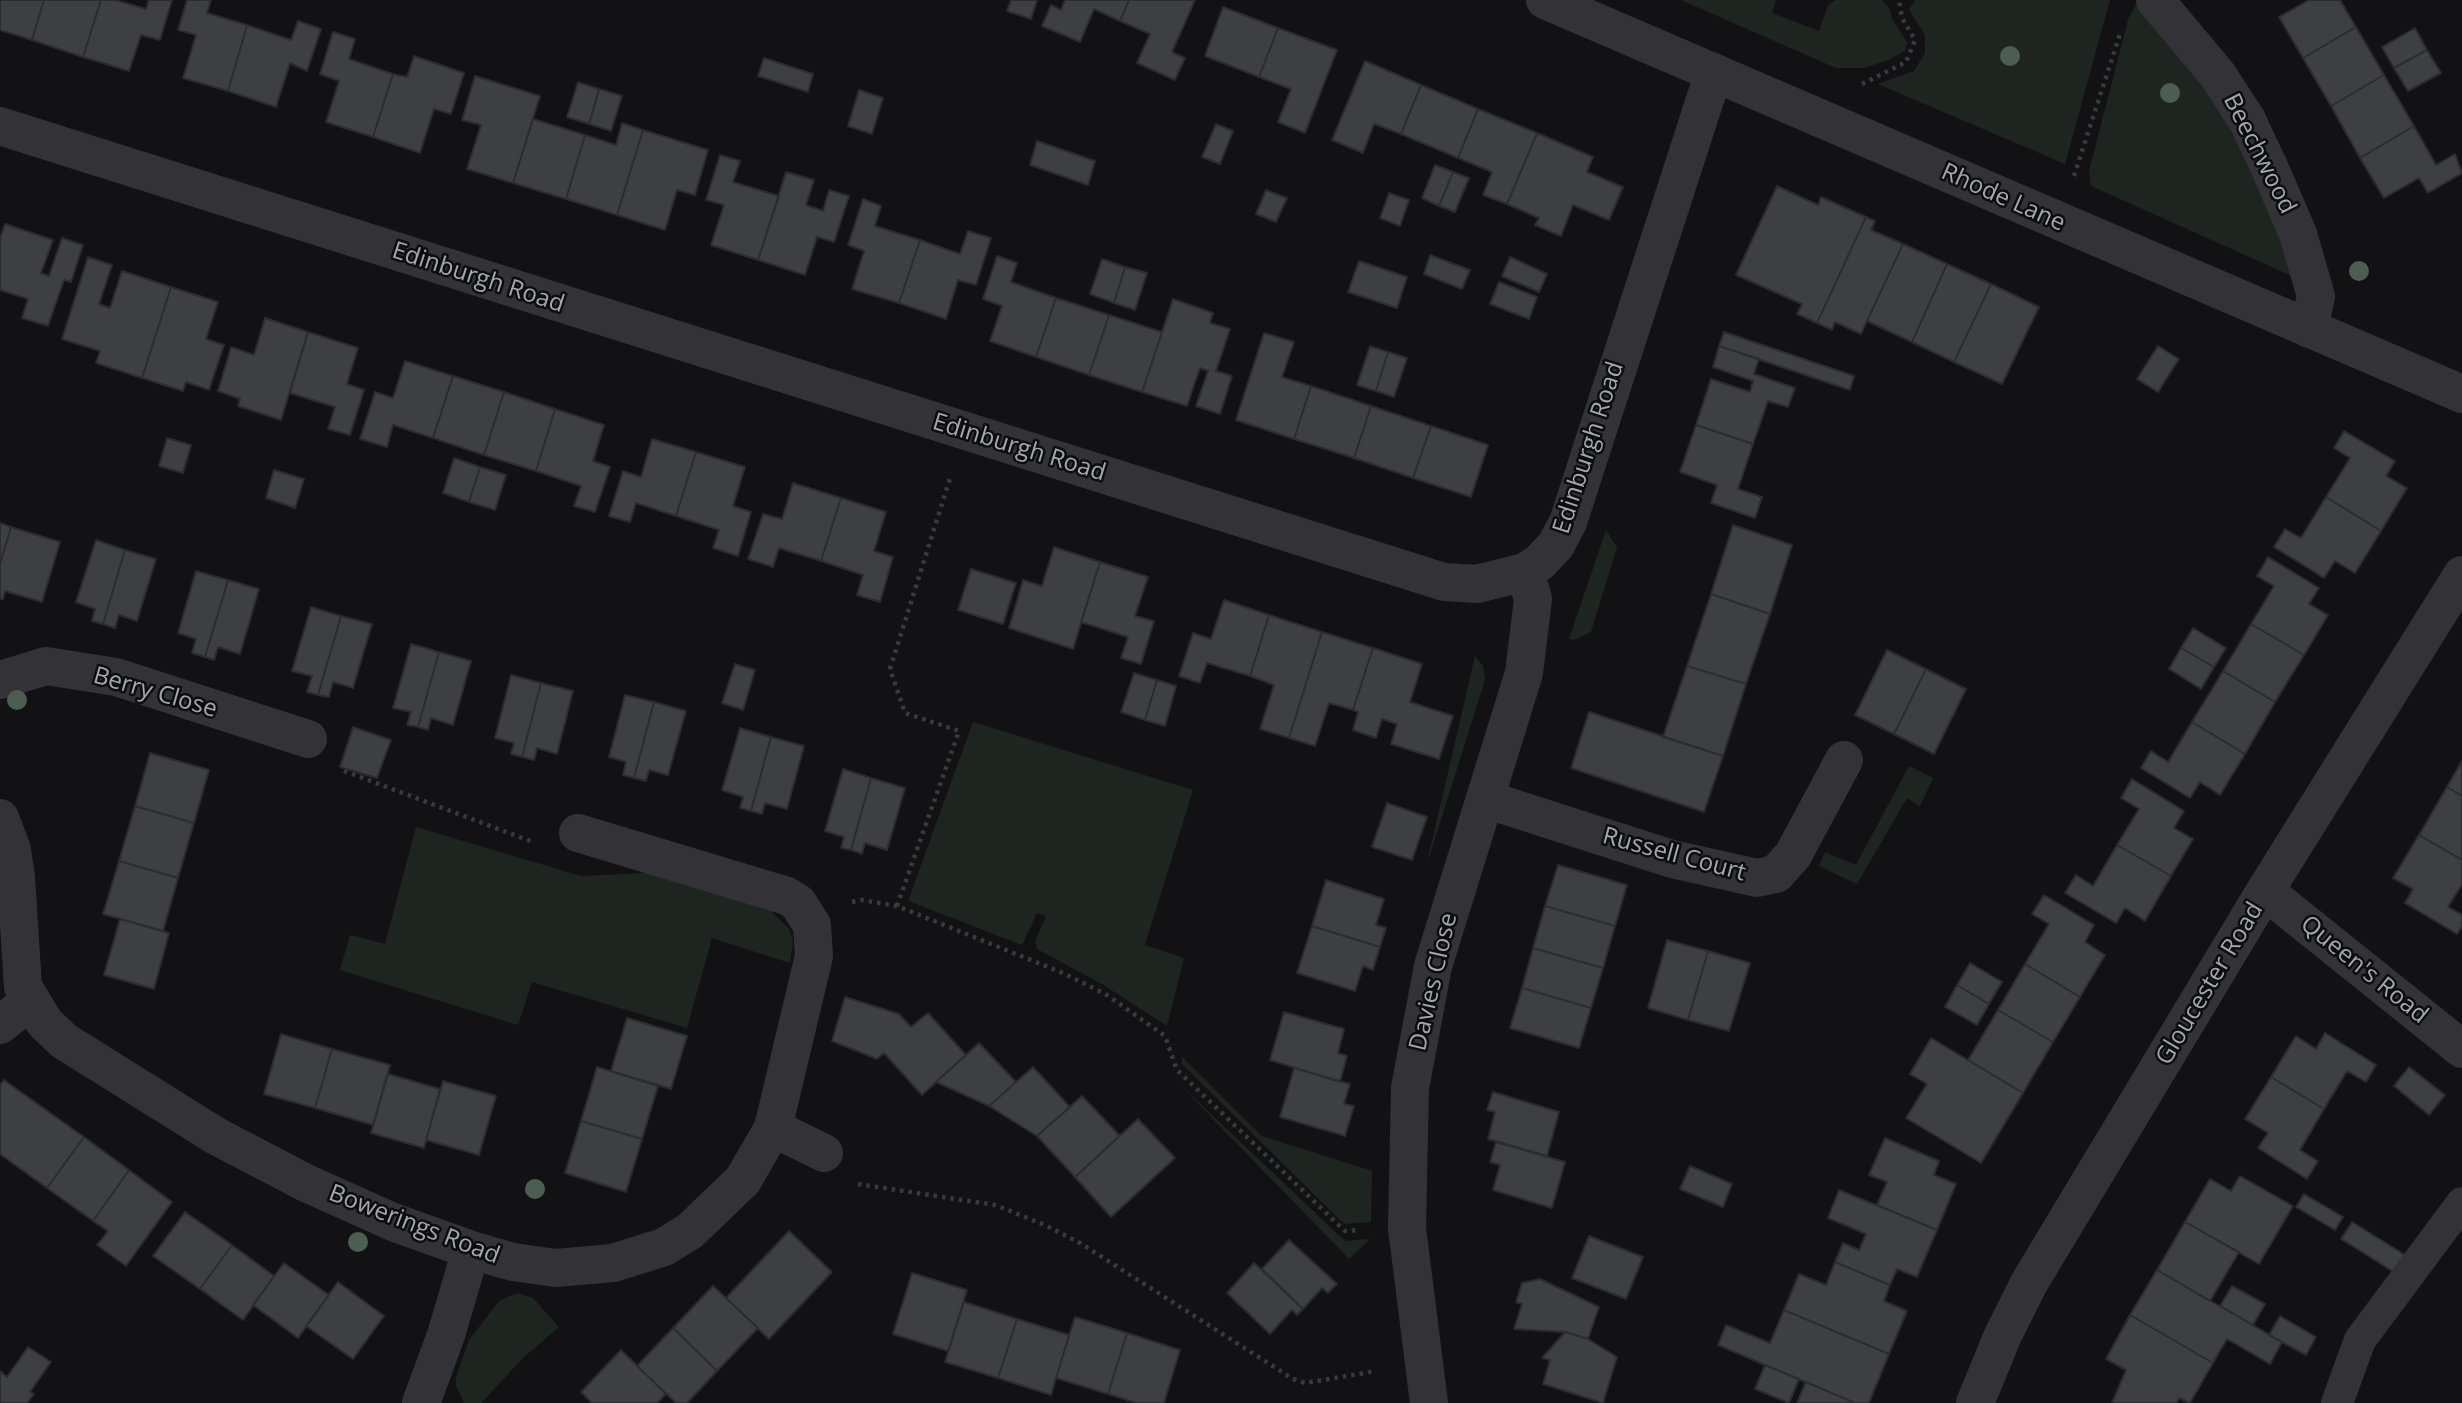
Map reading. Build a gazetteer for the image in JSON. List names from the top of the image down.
{
  "streets": {
    "street": [
      "Beechwood",
      "Rhode Lane",
      "Edinburgh Road",
      "Berry Close",
      "Russell Court",
      "Queen's Road",
      "Davies Close",
      "Gloucester Road",
      "Bowerings Road"
    ]
  },
  "crossings": [
    ["Beechwood", "Rhode Lane"],
    ["Rhode Lane", "Edinburgh Road"],
    ["Edinburgh Road", "Davies Close"],
    ["Russell Court", "Davies Close"],
    ["Queen's Road", "Gloucester Road"]
  ]
}
